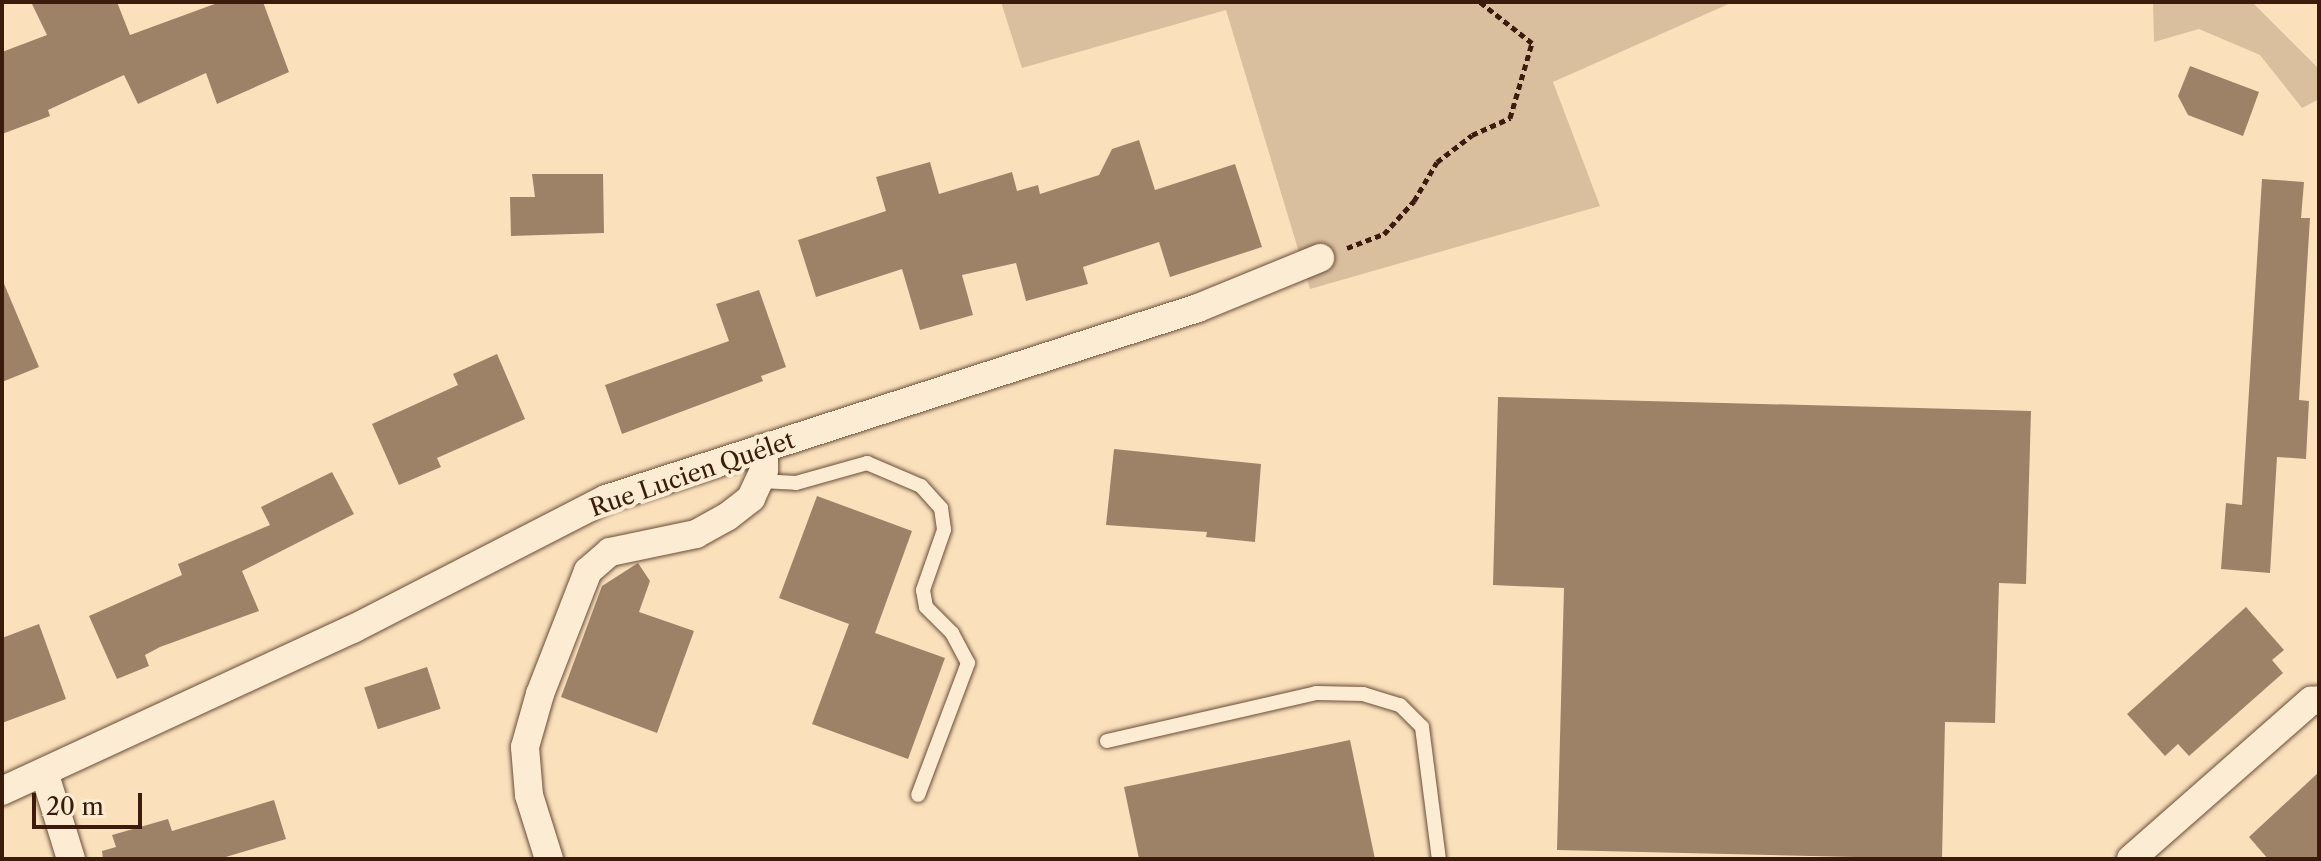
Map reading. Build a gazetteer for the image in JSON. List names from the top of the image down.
{
  "streets": {
    "street": ["Rue Lucien Quélet"]
  },
  "scale_bar": "20 m"
}
